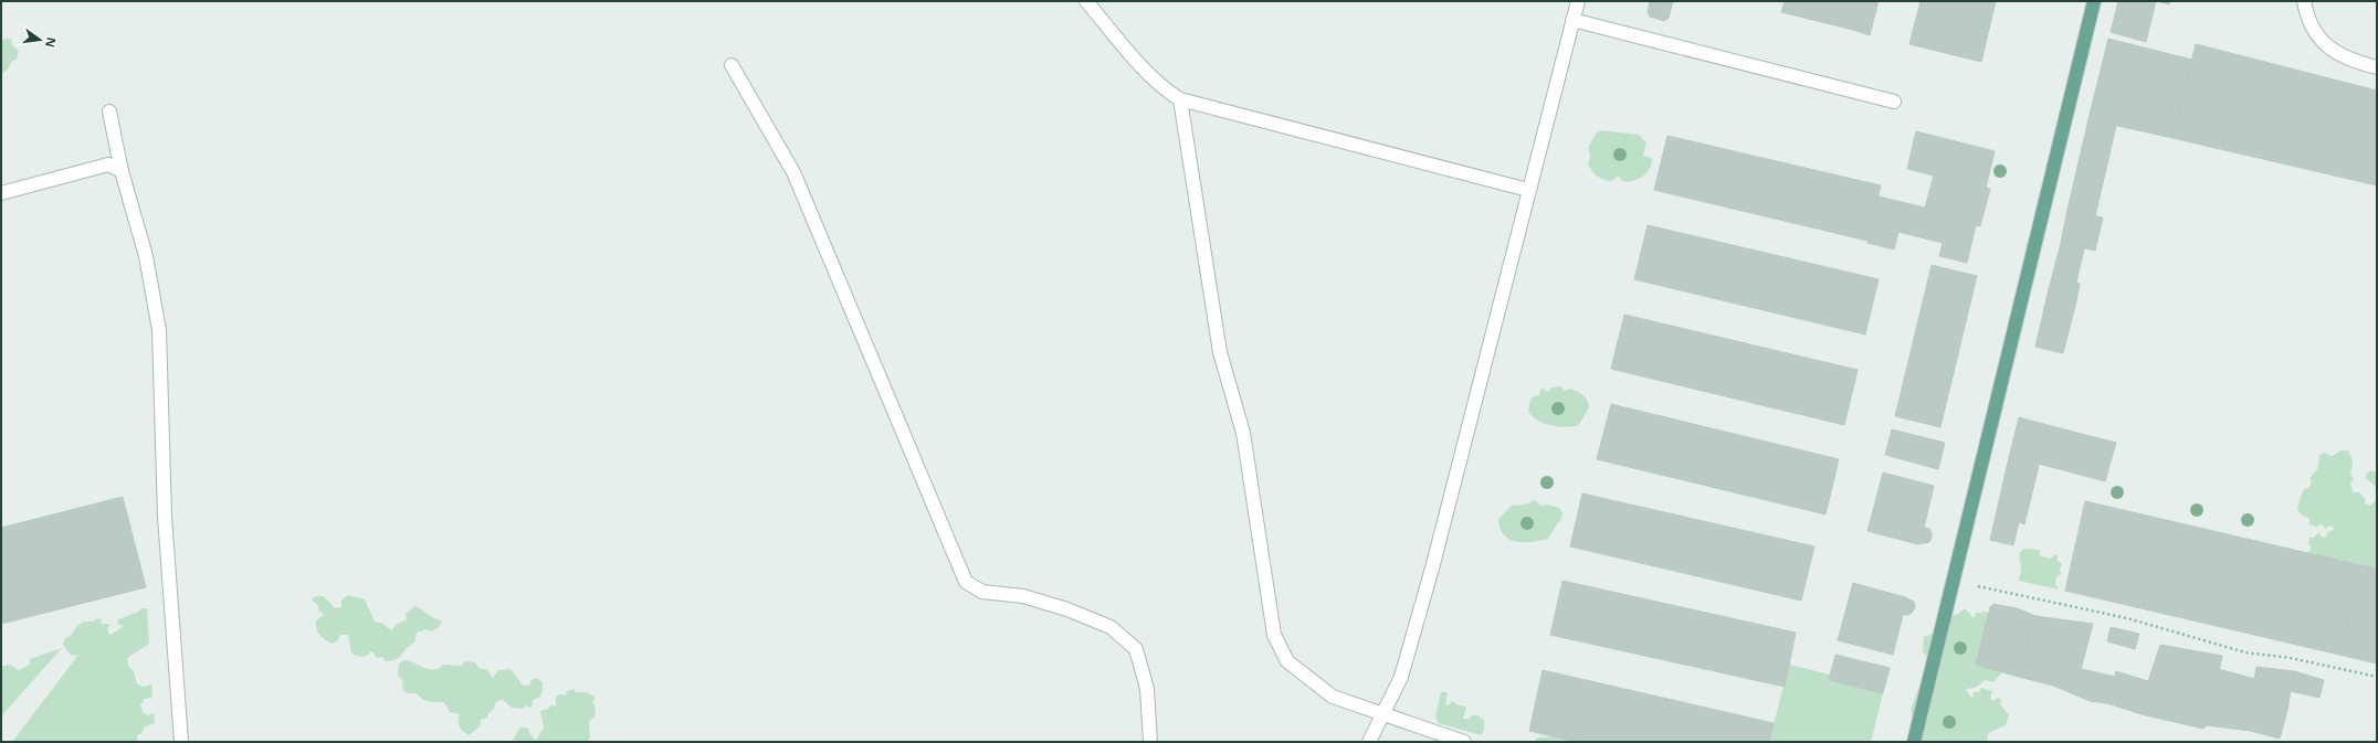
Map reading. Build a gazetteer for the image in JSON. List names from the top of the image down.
{
  "north": "right"
}
